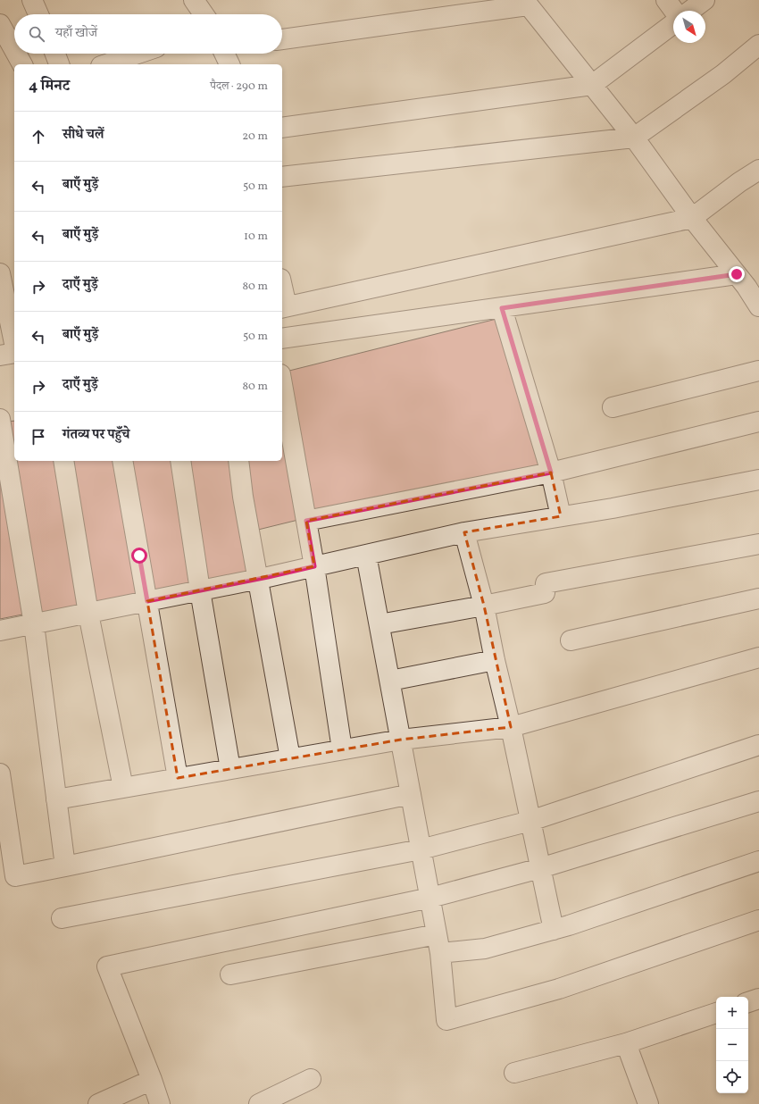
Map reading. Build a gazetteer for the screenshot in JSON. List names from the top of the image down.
{
  "north": "bottom right",
  "page": {
    "search": "यहाँ खोजें",
    "heading": ["4 मिनट", "पैदल · 290 m"],
    "list": [
      ["सीधे चलें", "20 m"],
      ["बाएँ मुड़ें", "50 m"],
      ["बाएँ मुड़ें", "10 m"],
      ["दाएँ मुड़ें", "80 m"],
      ["बाएँ मुड़ें", "50 m"],
      ["दाएँ मुड़ें", "80 m"],
      "गंतव्य पर पहुँचे"
    ],
    "map_buttons": ["+", "−"]
  }
}
